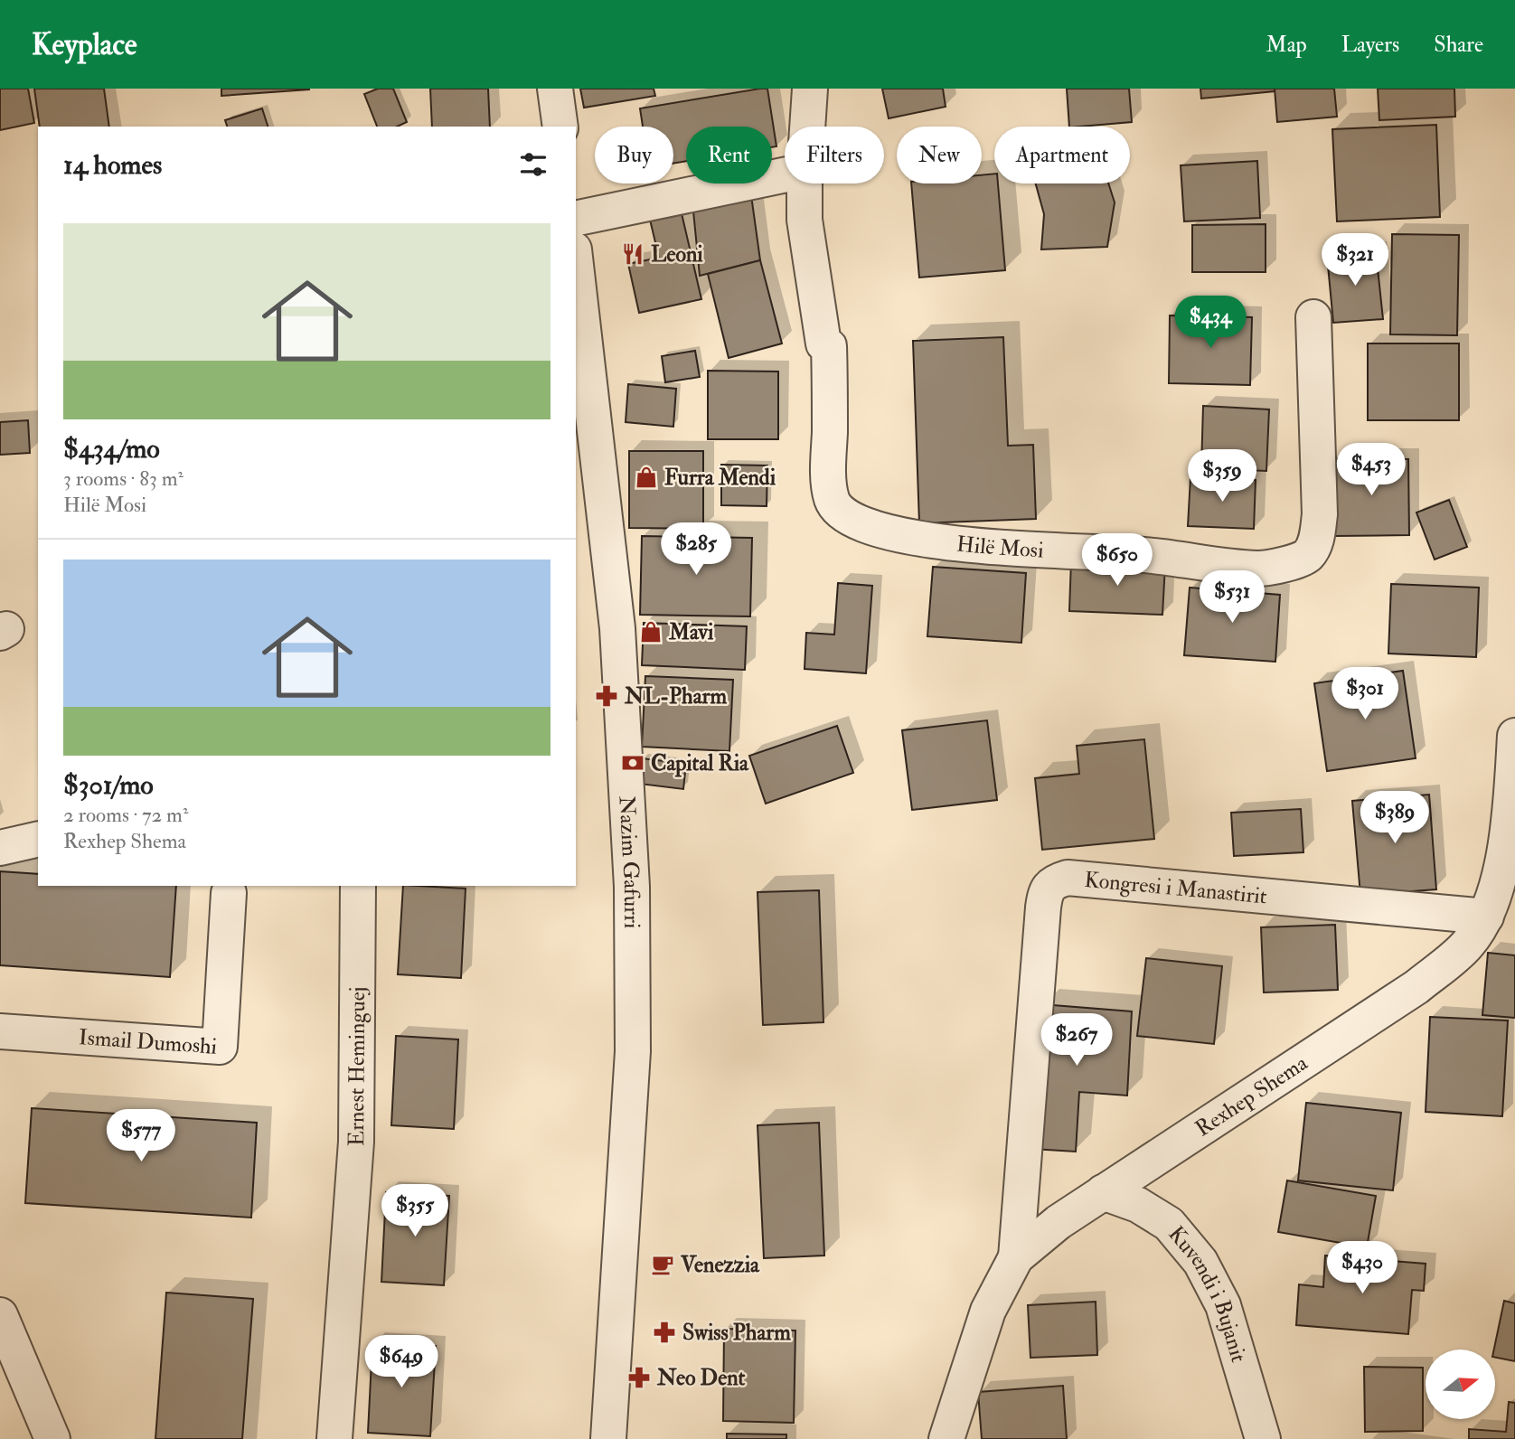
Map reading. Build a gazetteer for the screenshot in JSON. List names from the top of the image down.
{
  "streets": {
    "street": [
      "Hilë Mosi",
      "Nazim Gafurri",
      "Kongresi i Manastirit",
      "Ismail Dumoshi",
      "Ernest Heminguej",
      "Rexhep Shema",
      "Kuvendi i Bujanit"
    ]
  },
  "crossings": [
    ["Kongresi i Manastirit", "Rexhep Shema"],
    ["Rexhep Shema", "Kuvendi i Bujanit"]
  ],
  "places": {
    "restaurant": ["Leoni"],
    "shop": ["Furra Mendi", "Mavi"],
    "pharmacy": ["NL-Pharm", "Swiss Pharm", "Neo Dent"],
    "bank": ["Capital Ria"],
    "cafe": ["Venezzia"]
  },
  "north": "right",
  "page": {
    "header": "Keyplace",
    "nav": ["Map", "Layers", "Share"],
    "chip": [
      "Buy",
      "Rent",
      "Filters",
      "New",
      "Apartment"
    ],
    "heading": "14 homes",
    "list": [
      {
        "name": "$434/mo",
        "note": "3 rooms · 83 m² · Hilë Mosi"
      },
      {
        "name": "$301/mo",
        "note": "2 rooms · 72 m² · Rexhep Shema"
      }
    ],
    "price": [
      "$321",
      "$434",
      "$453",
      "$359",
      "$285",
      "$650",
      "$531",
      "$301",
      "$389",
      "$267",
      "$577",
      "$355",
      "$430",
      "$649"
    ]
  }
}
